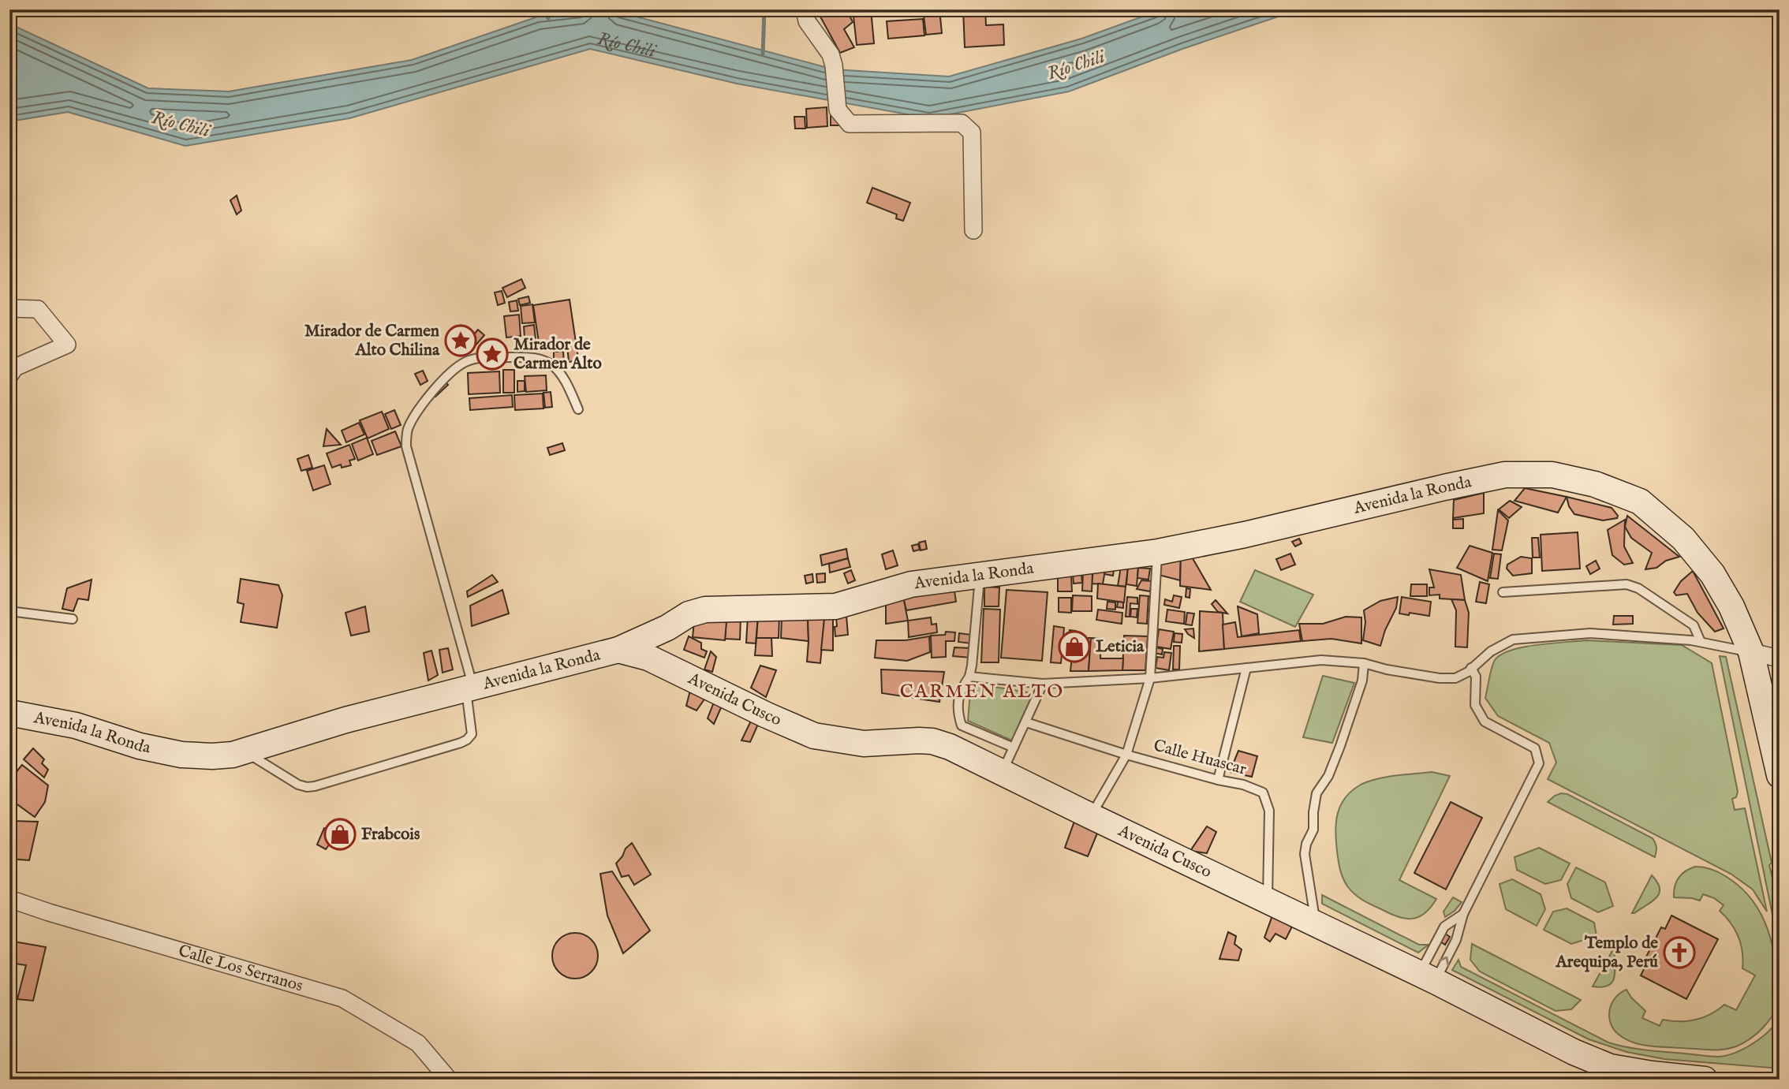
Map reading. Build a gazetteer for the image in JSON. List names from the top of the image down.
{
  "streets": {
    "main road": ["Avenida la Ronda", "Avenida Cusco"],
    "street": ["Calle Los Serranos"],
    "lane": ["Calle Huascar"]
  },
  "crossings": [
    ["Avenida la Ronda", "Avenida Cusco"],
    ["Avenida Cusco", "Calle Huascar"]
  ],
  "districts": ["CARMEN ALTO"],
  "water": ["Río Chili"],
  "places": {
    "place": ["Mirador de Carmen Alto Chilina", "Mirador de Carmen Alto"],
    "shop": ["Leticia", "Frabcois"],
    "church": ["Templo de Arequipa, Perú"]
  }
}
